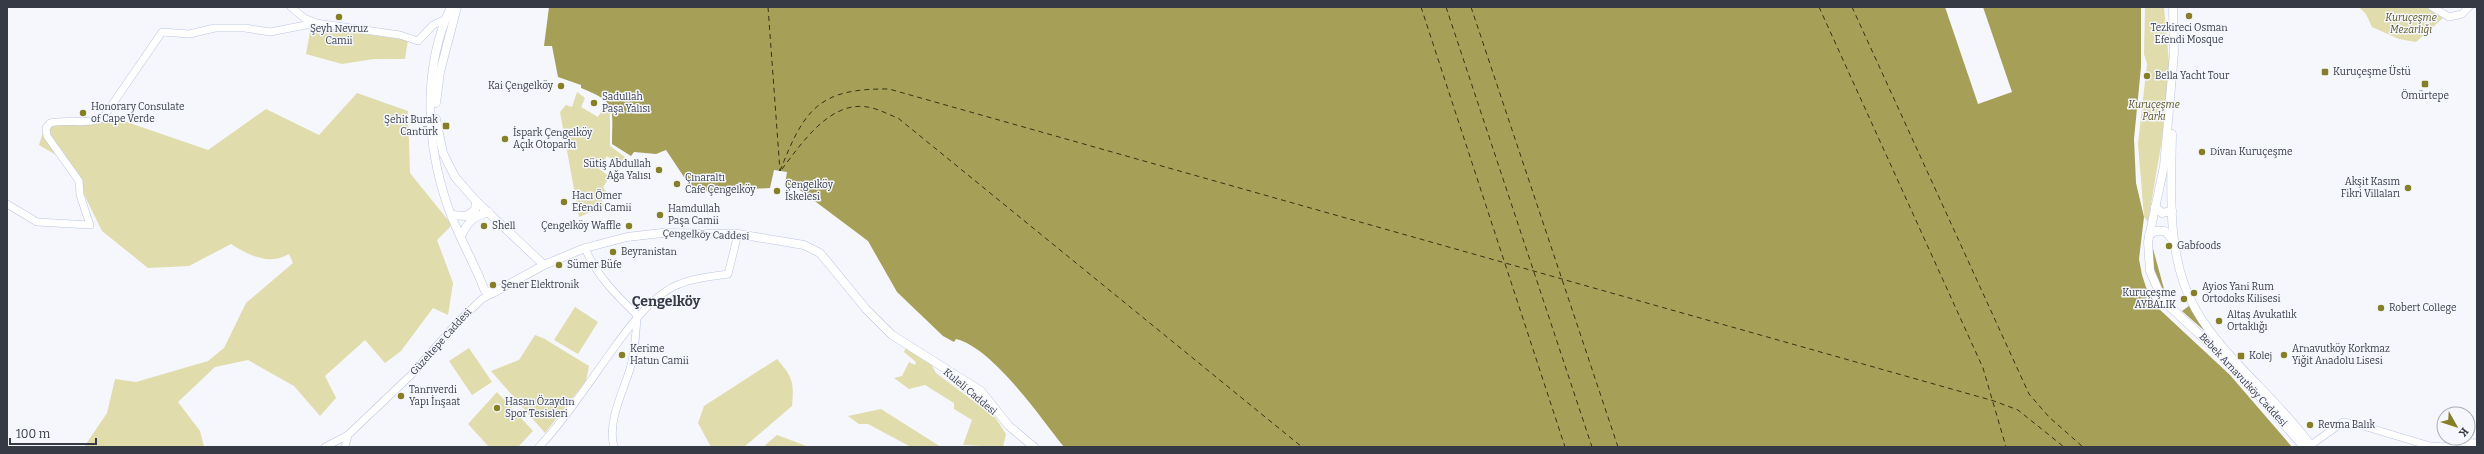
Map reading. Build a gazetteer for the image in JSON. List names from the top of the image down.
{
  "streets": {
    "main road": [
      "Çengelköy Caddesi",
      "Güzeltepe Caddesi",
      "Bebek Arnavutköy Caddesi",
      "Kuleli Caddesi"
    ]
  },
  "crossings": [
    ["Çengelköy Caddesi", "Güzeltepe Caddesi"],
    ["Çengelköy Caddesi", "Kuleli Caddesi"]
  ],
  "districts": ["Çengelköy"],
  "parks": ["Kuruçeşme Mezarlığı", "Kuruçeşme Parkı"],
  "places": {
    "other": [
      "Tezkireci Osman Efendi Mosque",
      "Şeyh Nevruz Camii",
      "Bella Yacht Tour",
      "Kai Çengelköy",
      "Sadullah Paşa Yalısı",
      "Honorary Consulate of Cape Verde",
      "İspark Çengelköy Açık Otoparkı",
      "Divan Kuruçeşme",
      "Sütiş Abdullah Ağa Yalısı",
      "Çınaraltı Cafe Çengelköy",
      "Akşit Kasım Fikri Villaları",
      "Çengelköy İskelesi",
      "Hacı Ömer Efendi Camii",
      "Hamdullah Paşa Camii",
      "Shell",
      "Çengelköy Waffle",
      "Gabfoods",
      "Beyranistan",
      "Sümer Büfe",
      "Şener Elektronik",
      "Ayios Yani Rum Ortodoks Kilisesi",
      "Kuruçeşme AYBALIK",
      "Robert College",
      "Altaş Avukatlık Ortaklığı",
      "Kerime Hatun Camii",
      "Arnavutköy Korkmaz Yiğit Anadolu Lisesi",
      "Tanrıverdi Yapı İnşaat",
      "Hasan Özaydın Spor Tesisleri",
      "Revma Balık"
    ],
    "transit": [
      "Kuruçeşme Üstü",
      "Ömürtepe",
      "Şehit Burak Cantürk",
      "Kolej"
    ]
  },
  "scale_bar": "100 m",
  "north": "bottom right"
}
